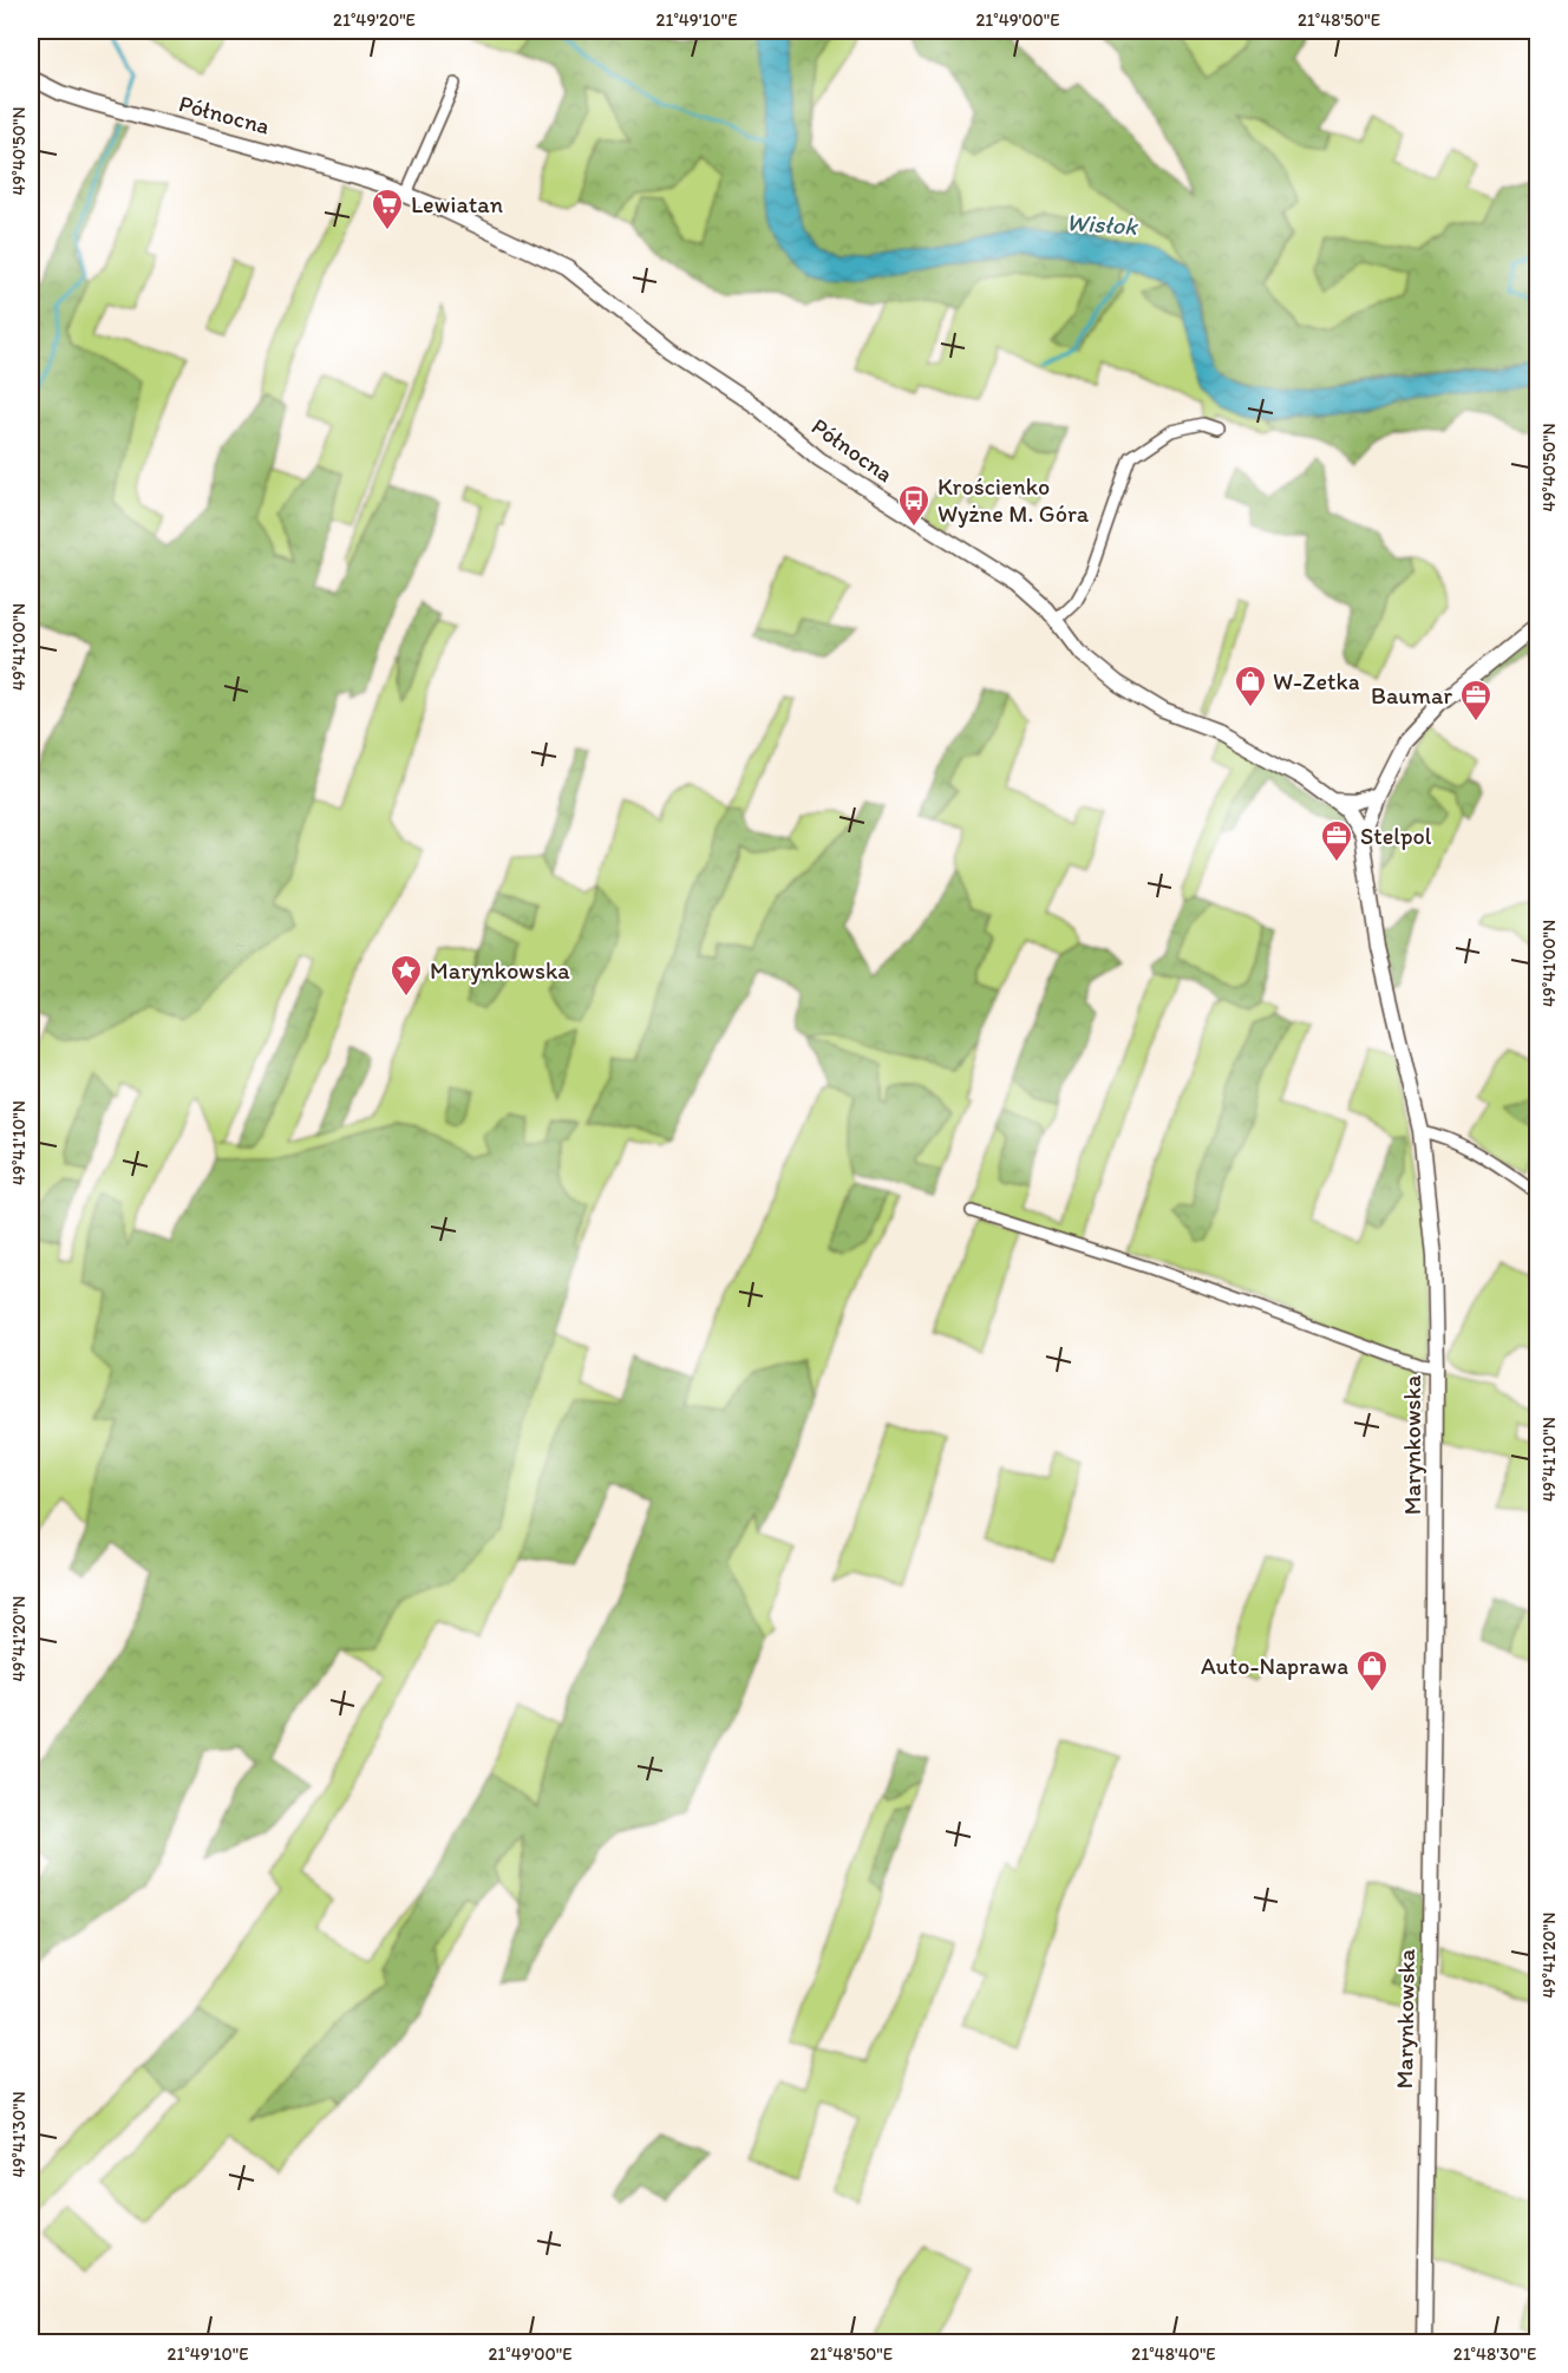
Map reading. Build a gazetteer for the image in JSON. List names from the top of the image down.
{
  "streets": {
    "street": ["Północna", "Marynkowska"]
  },
  "crossings": [
    ["Północna", "Marynkowska"]
  ],
  "water": ["Wisłok"],
  "places": {
    "supermarket": ["Lewiatan"],
    "bus stop": ["Krościenko Wyżne M. Góra"],
    "shop": ["W-Zetka", "Auto-Naprawa"],
    "office": ["Baumar", "Stelpol"],
    "place": ["Marynkowska"]
  },
  "coordinates": [
    "21°49'20\"E",
    "21°49'10\"E",
    "21°49'00\"E",
    "21°48'50\"E",
    "49°40'50\"N",
    "49°41'00\"N",
    "49°41'10\"N",
    "49°41'20\"N",
    "49°41'30\"N",
    "21°48'40\"E",
    "21°48'30\"E"
  ]
}
